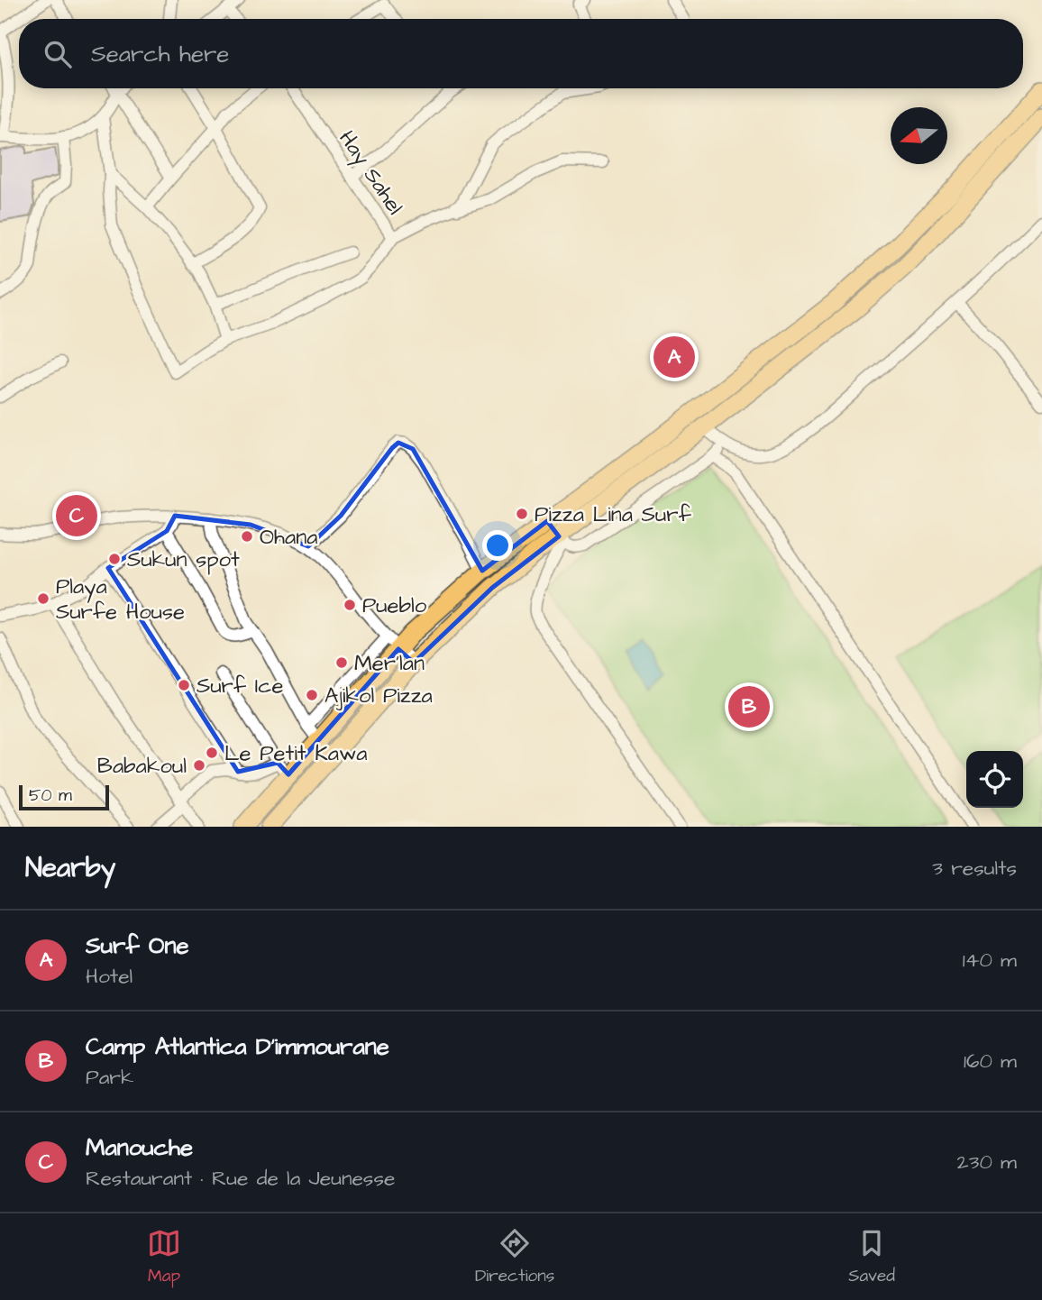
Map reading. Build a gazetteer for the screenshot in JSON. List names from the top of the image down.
{
  "streets": {
    "street": ["Hay Sahel"]
  },
  "places": [
    "Pizza Lina Surf",
    "Ohana",
    "Sukun spot",
    "Playa Surfe House",
    "Pueblo",
    "Mer'lan",
    "Surf Ice",
    "Ajikol Pizza",
    "Le Petit Kawa",
    "Babakoul"
  ],
  "scale_bar": "50 m",
  "north": "left",
  "page": {
    "search": "Search here",
    "pins": ["A", "C", "B"],
    "scale": "50 m",
    "heading": ["Nearby", "3 results"],
    "list": [
      {
        "mark": "A",
        "name": "Surf One",
        "note": "Hotel",
        "value": "140 m"
      },
      {
        "mark": "B",
        "name": "Camp Atlantica D'immourane",
        "note": "Park",
        "value": "160 m"
      },
      {
        "mark": "C",
        "name": "Manouche",
        "note": "Restaurant · Rue de la Jeunesse",
        "value": "230 m"
      }
    ],
    "nav": ["Map", "Directions", "Saved"]
  }
}
